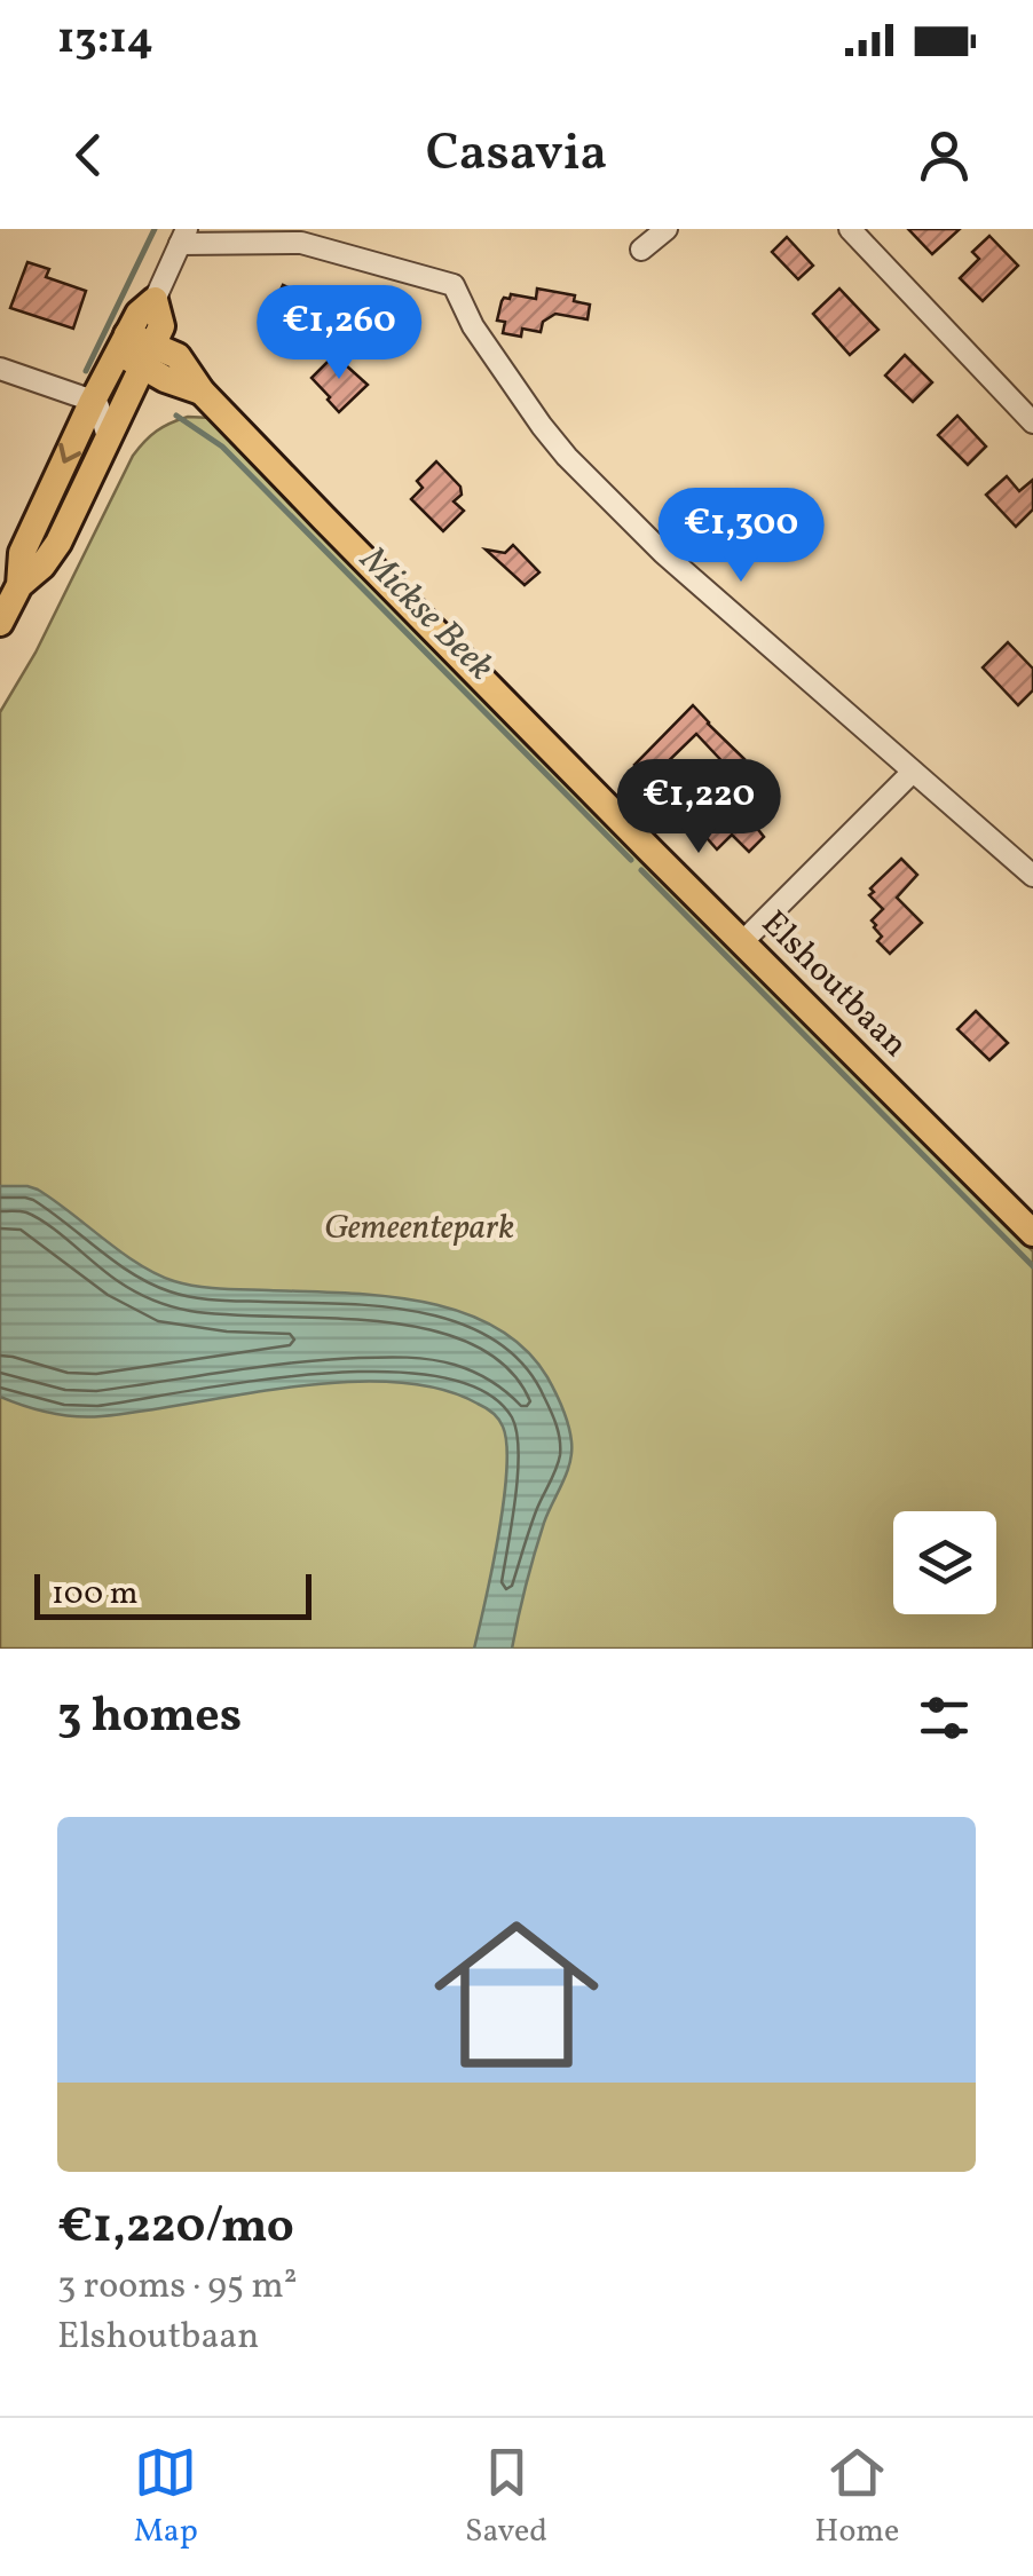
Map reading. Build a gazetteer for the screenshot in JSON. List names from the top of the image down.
{
  "streets": {
    "main road": ["Elshoutbaan"]
  },
  "water": ["Mickse Beek"],
  "parks": ["Gemeentepark"],
  "scale_bar": "100 m",
  "page": {
    "status": "13:14",
    "header": "Casavia",
    "price": ["€1,260", "€1,300", "€1,220"],
    "scale": "100 m",
    "heading": "3 homes",
    "list": [
      {
        "name": "€1,220/mo",
        "note": "3 rooms · 95 m² · Elshoutbaan"
      }
    ],
    "tabs": ["Map", "Saved", "Home"]
  }
}
